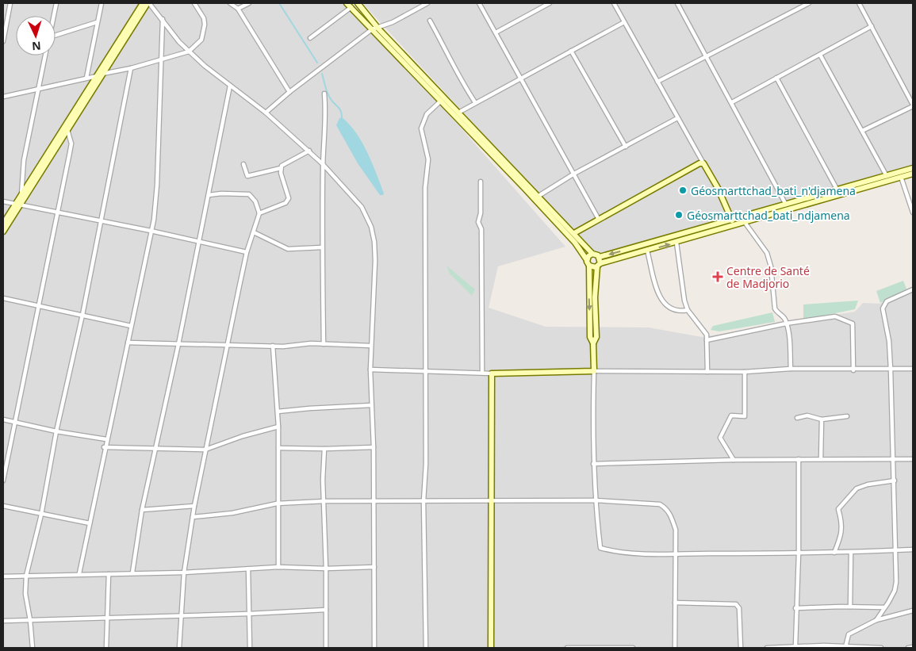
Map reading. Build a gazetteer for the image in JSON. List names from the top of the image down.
{
  "places": {
    "other": ["Géosmarttchad_bati_n'djamena", "Géosmarttchad_bati_ndjamena"],
    "health": ["Centre de Santé de Madjorio"]
  },
  "north": "bottom"
}
